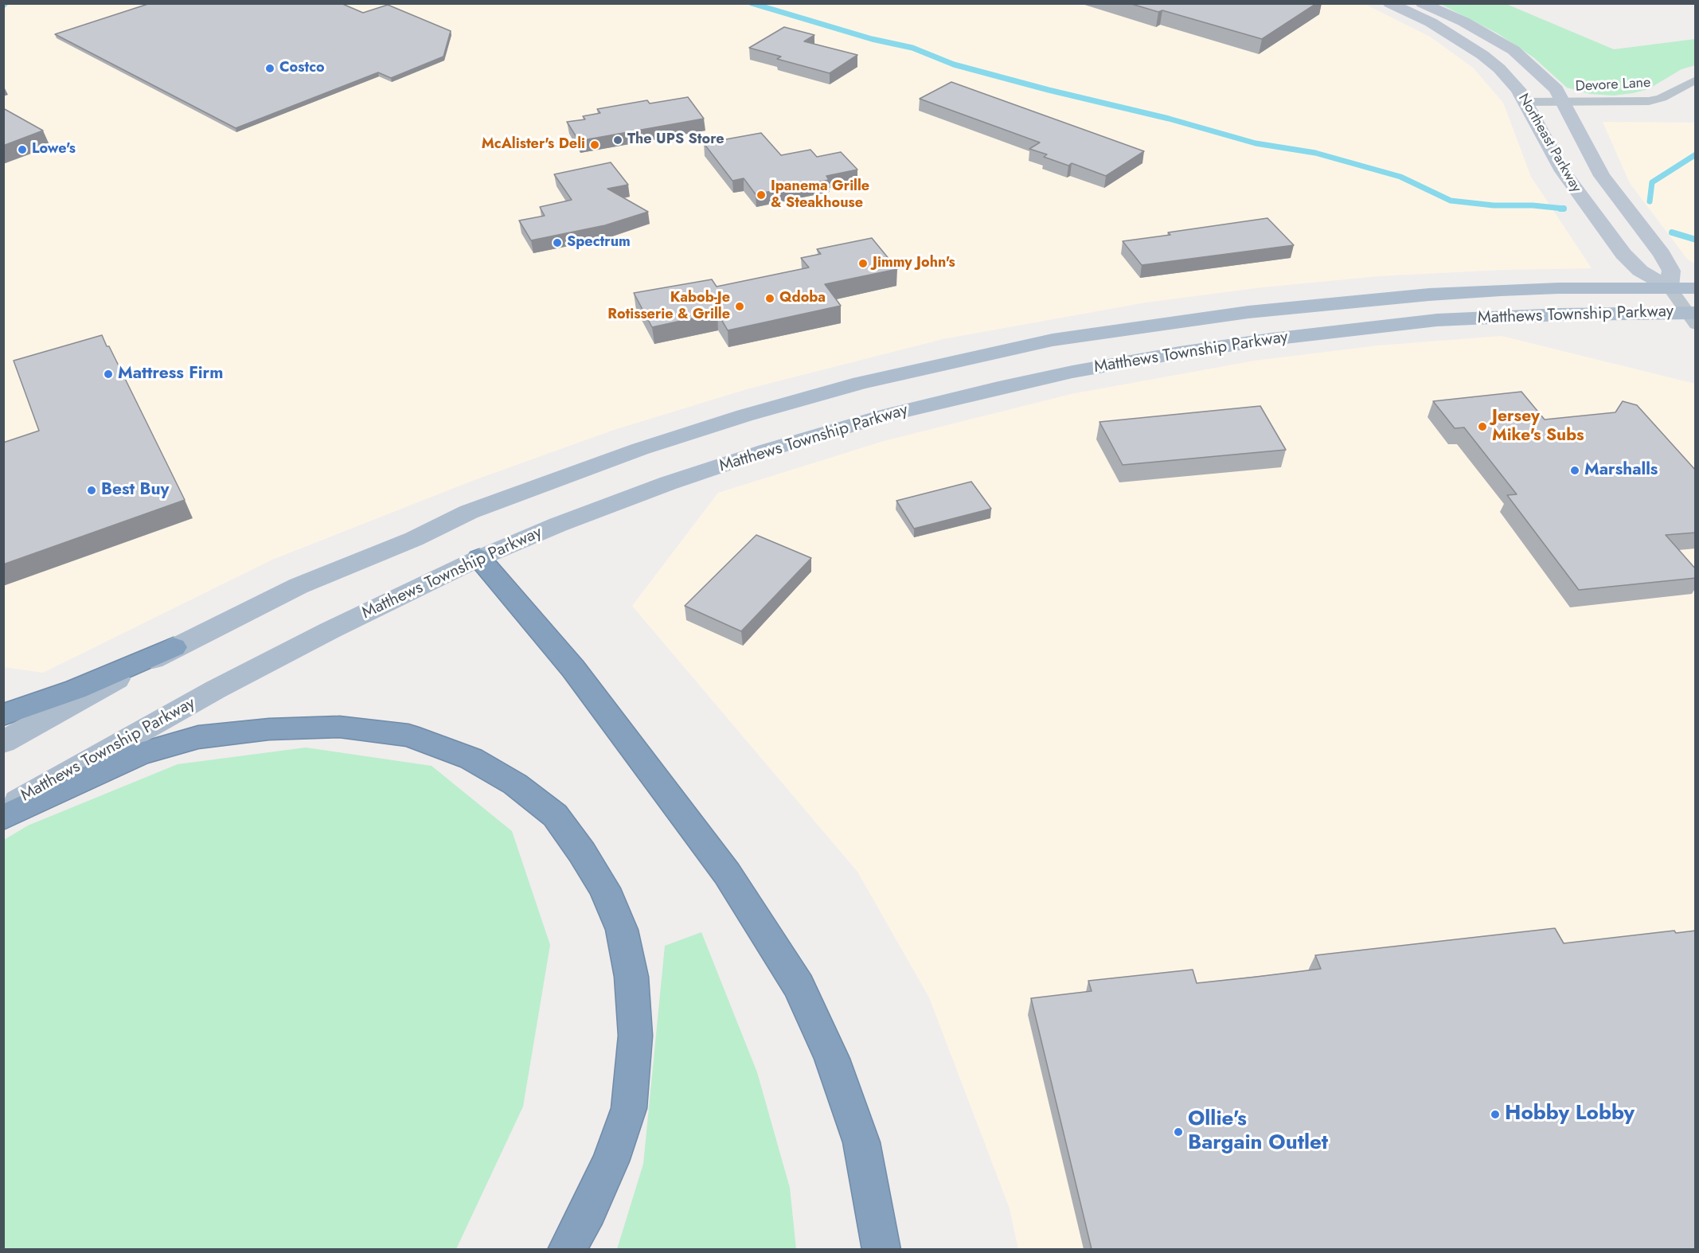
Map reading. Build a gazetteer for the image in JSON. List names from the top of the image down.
{
  "streets": {
    "main road": ["Matthews Township Parkway"],
    "street": ["Devore Lane", "Northeast Parkway"]
  },
  "crossings": [
    ["Devore Lane", "Northeast Parkway"],
    ["Northeast Parkway", "Matthews Township Parkway"]
  ],
  "places": [
    "Costco",
    "The UPS Store",
    "McAlister's Deli",
    "Lowe's",
    "Ipanema Grille & Steakhouse",
    "Spectrum",
    "Jimmy John's",
    "Qdoba",
    "Kabob-Je Rotisserie & Grille",
    "Mattress Firm",
    "Jersey Mike's Subs",
    "Marshalls",
    "Best Buy",
    "Hobby Lobby",
    "Ollie's Bargain Outlet"
  ]
}
